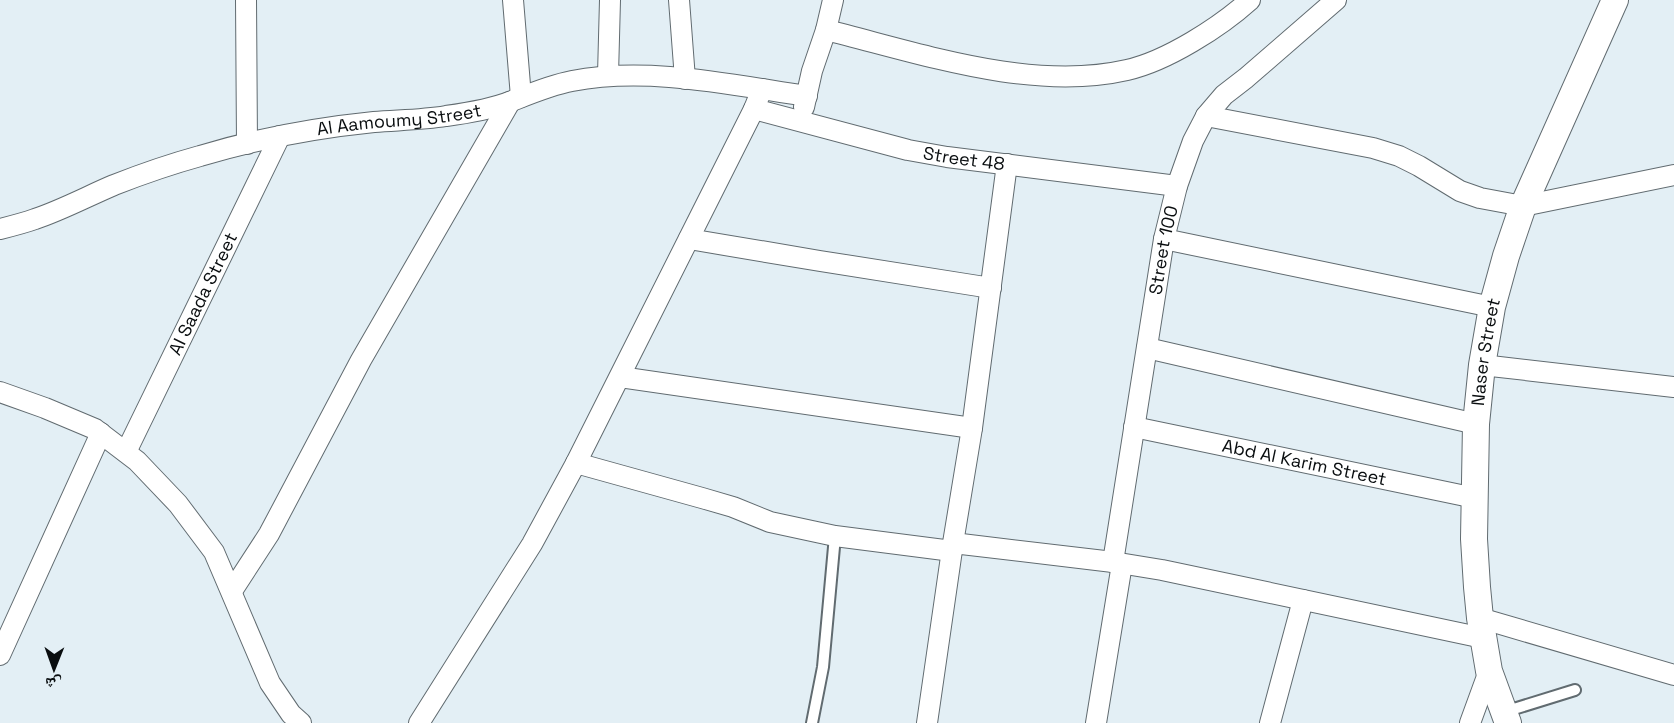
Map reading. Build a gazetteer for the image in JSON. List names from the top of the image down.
{
  "streets": {
    "street": [
      "Al Aamoumy Street",
      "Street 48",
      "Street 100",
      "Al Saada Street",
      "Naser Street",
      "Abd Al Karim Street"
    ]
  },
  "crossings": [
    ["Al Aamoumy Street", "Al Saada Street"],
    ["Street 48", "Street 100"],
    ["Street 100", "Abd Al Karim Street"],
    ["Naser Street", "Abd Al Karim Street"]
  ],
  "north": "bottom"
}
